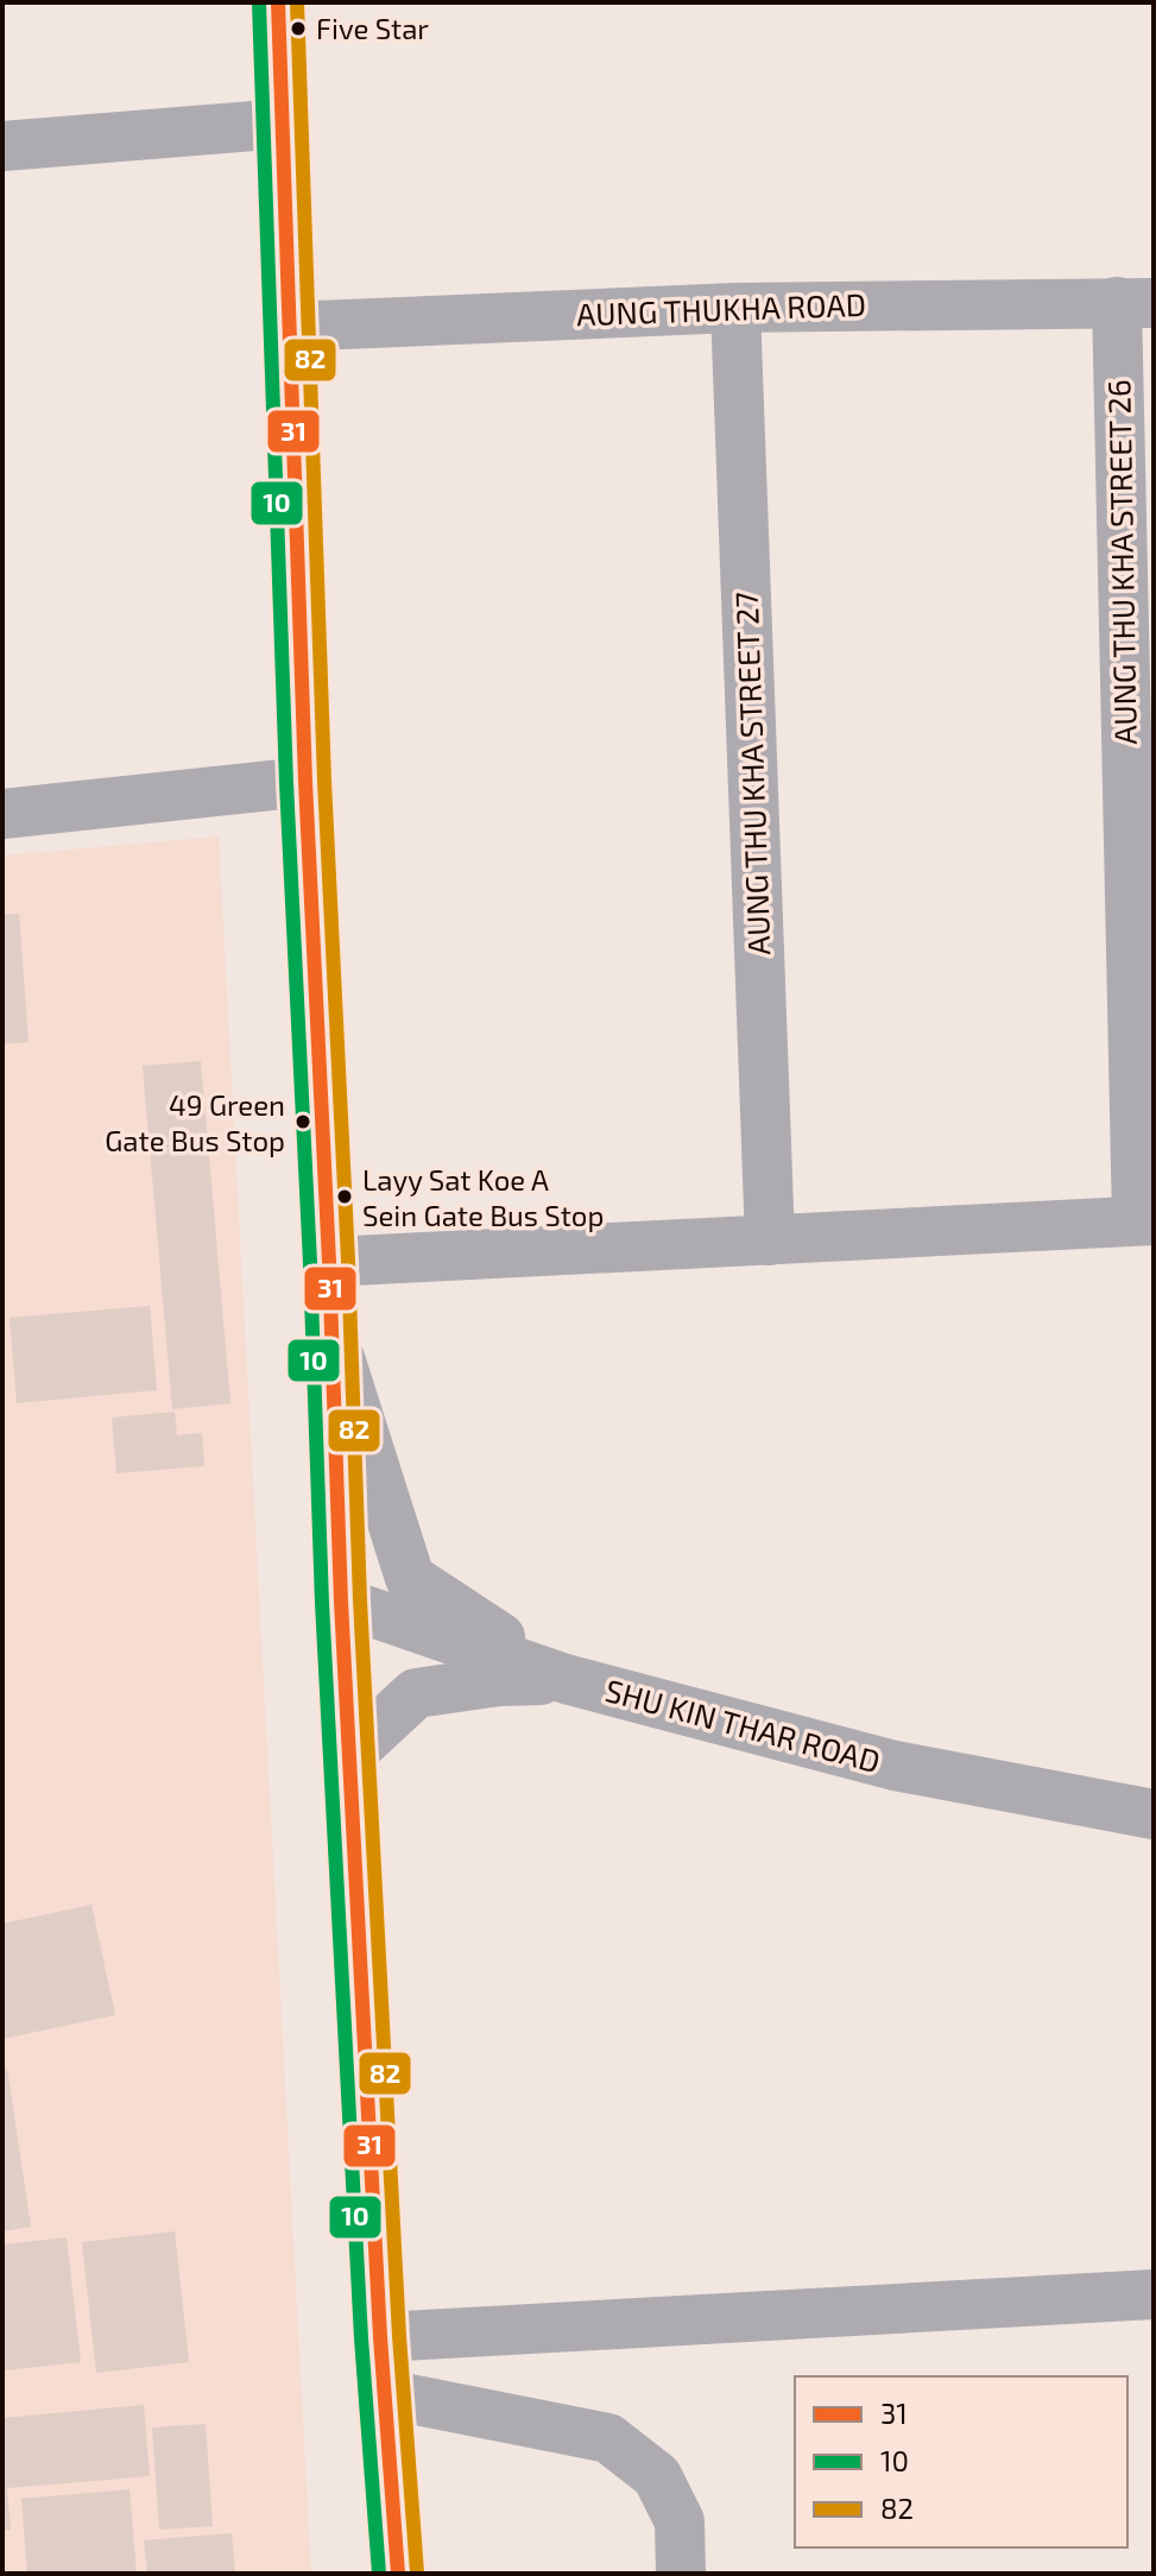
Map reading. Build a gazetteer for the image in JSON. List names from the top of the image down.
{
  "streets": {
    "street": [
      "AUNG THUKHA ROAD",
      "AUNG THU KHA STREET 26",
      "AUNG THU KHA STREET 27",
      "SHU KIN THAR ROAD"
    ]
  },
  "crossings": [
    ["AUNG THUKHA ROAD", "AUNG THU KHA STREET 26"],
    ["AUNG THUKHA ROAD", "AUNG THU KHA STREET 27"]
  ],
  "places": ["Five Star", "49 Green Gate Bus Stop", "Layy Sat Koe A Sein Gate Bus Stop"],
  "lines": ["transit line 31", "transit line 82", "transit line 10"],
  "legend": ["31", "10", "82"]
}
